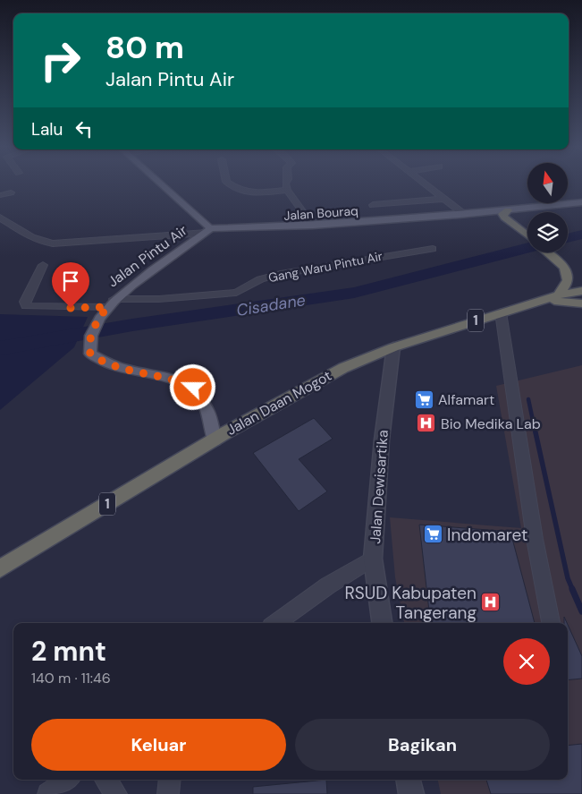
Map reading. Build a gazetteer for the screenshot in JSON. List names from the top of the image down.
{
  "streets": {
    "highway": ["1", "Jalan Daan Mogot"],
    "main road": ["Jalan Bouraq", "Jalan Pintu Air"],
    "street": ["Gang Waru Pintu Air", "Jalan Dewisartika"]
  },
  "crossings": [
    ["Jalan Bouraq", "Jalan Pintu Air"],
    ["Jalan Pintu Air", "Gang Waru Pintu Air"],
    ["Jalan Pintu Air", "Jalan Daan Mogot"],
    ["Jalan Daan Mogot", "Jalan Dewisartika"]
  ],
  "water": ["Cisadane"],
  "places": {
    "supermarket": ["Alfamart", "Indomaret"],
    "hospital": ["Bio Medika Lab", "RSUD Kabupaten Tangerang"]
  },
  "north": "top",
  "page": {
    "turn": ["80 m", "Jalan Pintu Air"],
    "then": "Lalu",
    "heading": ["2 mnt", "140 m · 11:46"],
    "buttons": ["Keluar", "Bagikan"]
  }
}
